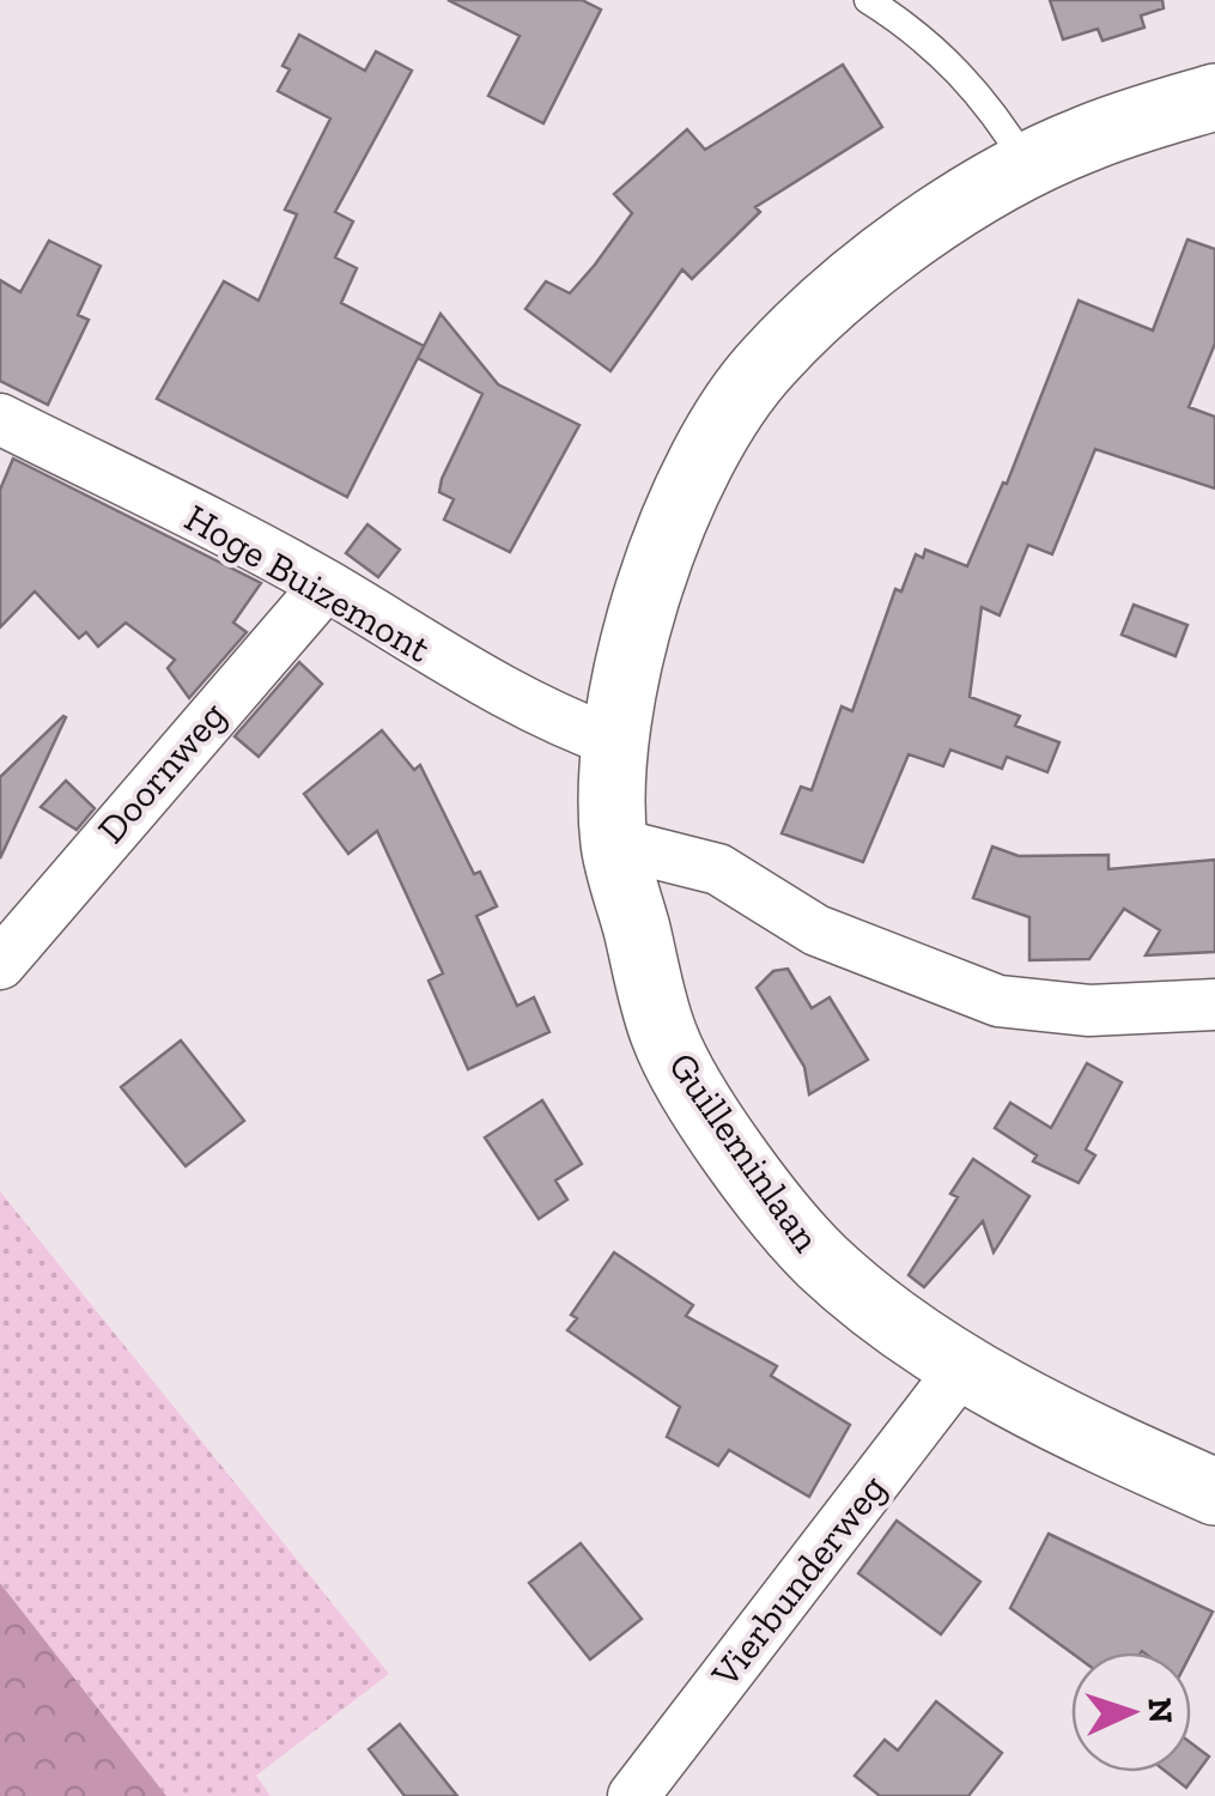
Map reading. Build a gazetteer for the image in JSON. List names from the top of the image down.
{
  "streets": {
    "main road": ["Guilleminlaan"],
    "street": ["Hoge Buizemont", "Doornweg", "Vierbunderweg"]
  },
  "crossings": [
    ["Hoge Buizemont", "Doornweg"],
    ["Hoge Buizemont", "Guilleminlaan"],
    ["Guilleminlaan", "Vierbunderweg"]
  ],
  "north": "right"
}
